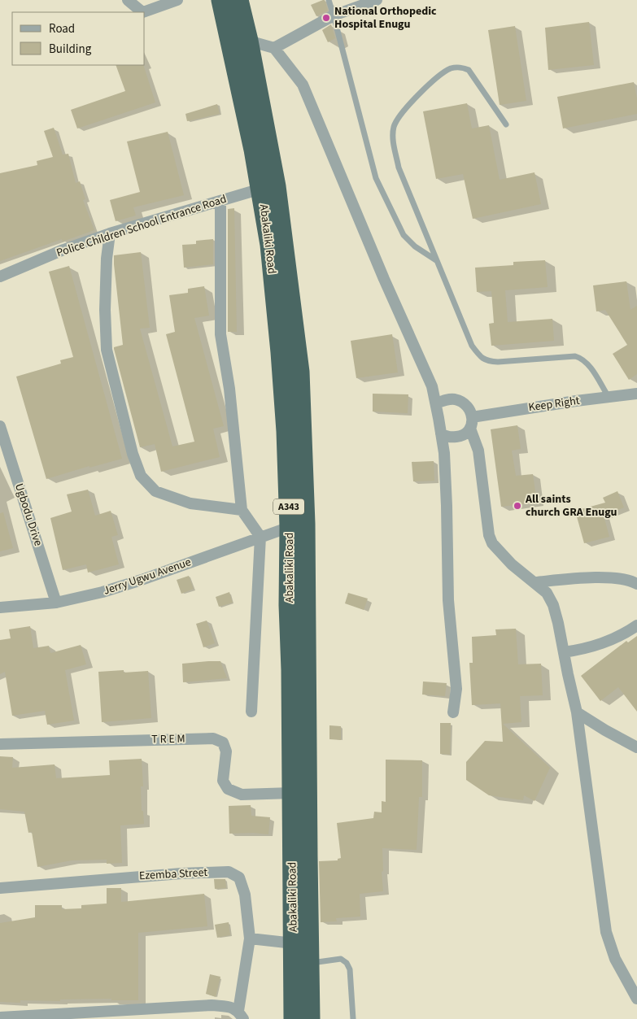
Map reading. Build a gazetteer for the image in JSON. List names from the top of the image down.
{
  "streets": {
    "highway": ["Abakaliki Road", "A343"],
    "street": [
      "Police Children School Entrance Road",
      "Keep Right",
      "Ugbodu Drive",
      "Jerry Ugwu Avenue",
      "T R E M",
      "Ezemba Street"
    ]
  },
  "crossings": [
    ["Police Children School Entrance Road", "Abakaliki Road"],
    ["Abakaliki Road", "Jerry Ugwu Avenue"],
    ["Abakaliki Road", "T R E M"],
    ["Ugbodu Drive", "Jerry Ugwu Avenue"]
  ],
  "places": ["National Orthopedic Hospital Enugu", "All saints church GRA Enugu"],
  "legend": ["Road", "Building"]
}
